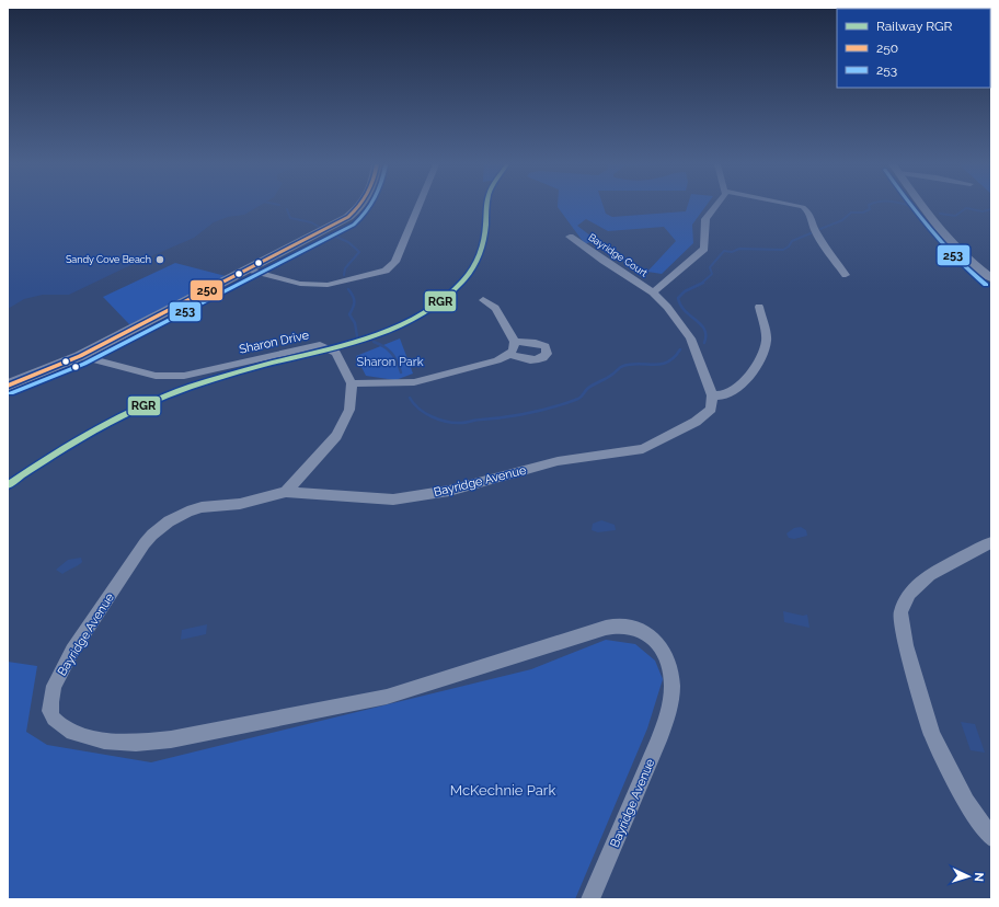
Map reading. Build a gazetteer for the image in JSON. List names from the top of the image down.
{
  "streets": {
    "street": ["Bayridge Court", "Sharon Drive", "Bayridge Avenue"]
  },
  "parks": ["Sharon Park", "McKechnie Park"],
  "places": ["Sandy Cove Beach"],
  "lines": ["rail line RGR", "transit line 250", "transit line 253"],
  "legend": ["Railway RGR", "250", "253"],
  "north": "right"
}
